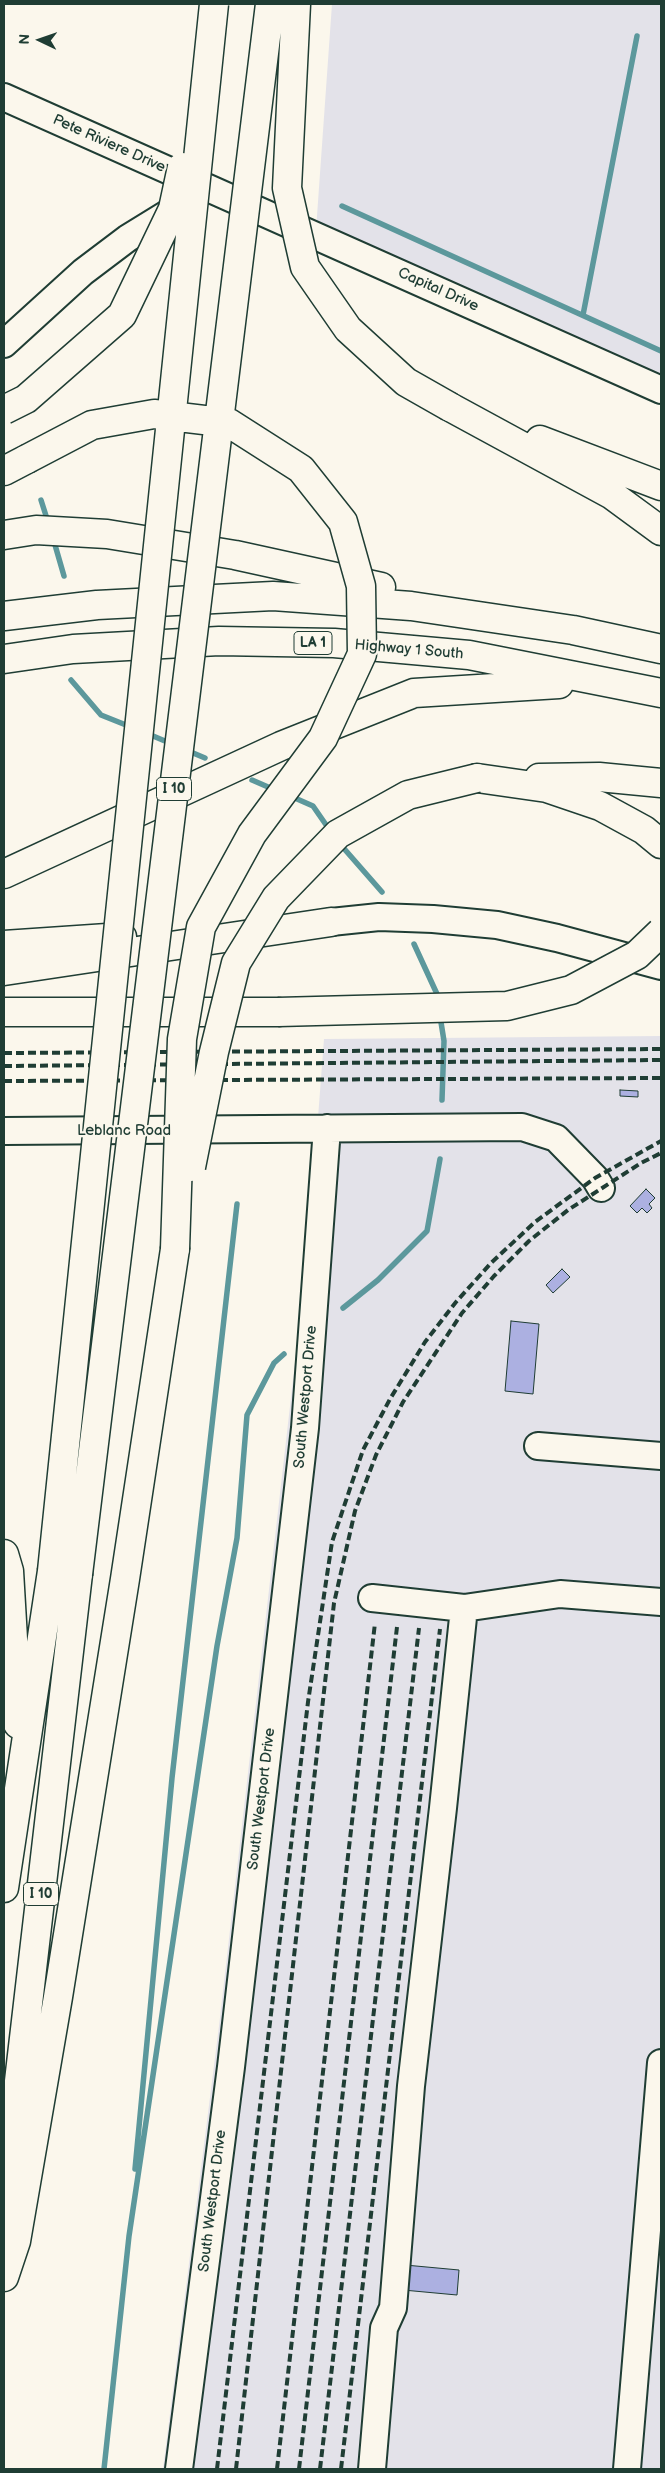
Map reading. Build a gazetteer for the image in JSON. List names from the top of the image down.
{
  "streets": {
    "highway": ["LA 1", "Highway 1 South", "I 10"],
    "street": [
      "Pete Riviere Drive",
      "Capital Drive",
      "Leblanc Road",
      "South Westport Drive"
    ]
  },
  "crossings": [
    ["Pete Riviere Drive", "Capital Drive"],
    ["Leblanc Road", "South Westport Drive"]
  ],
  "north": "left"
}
